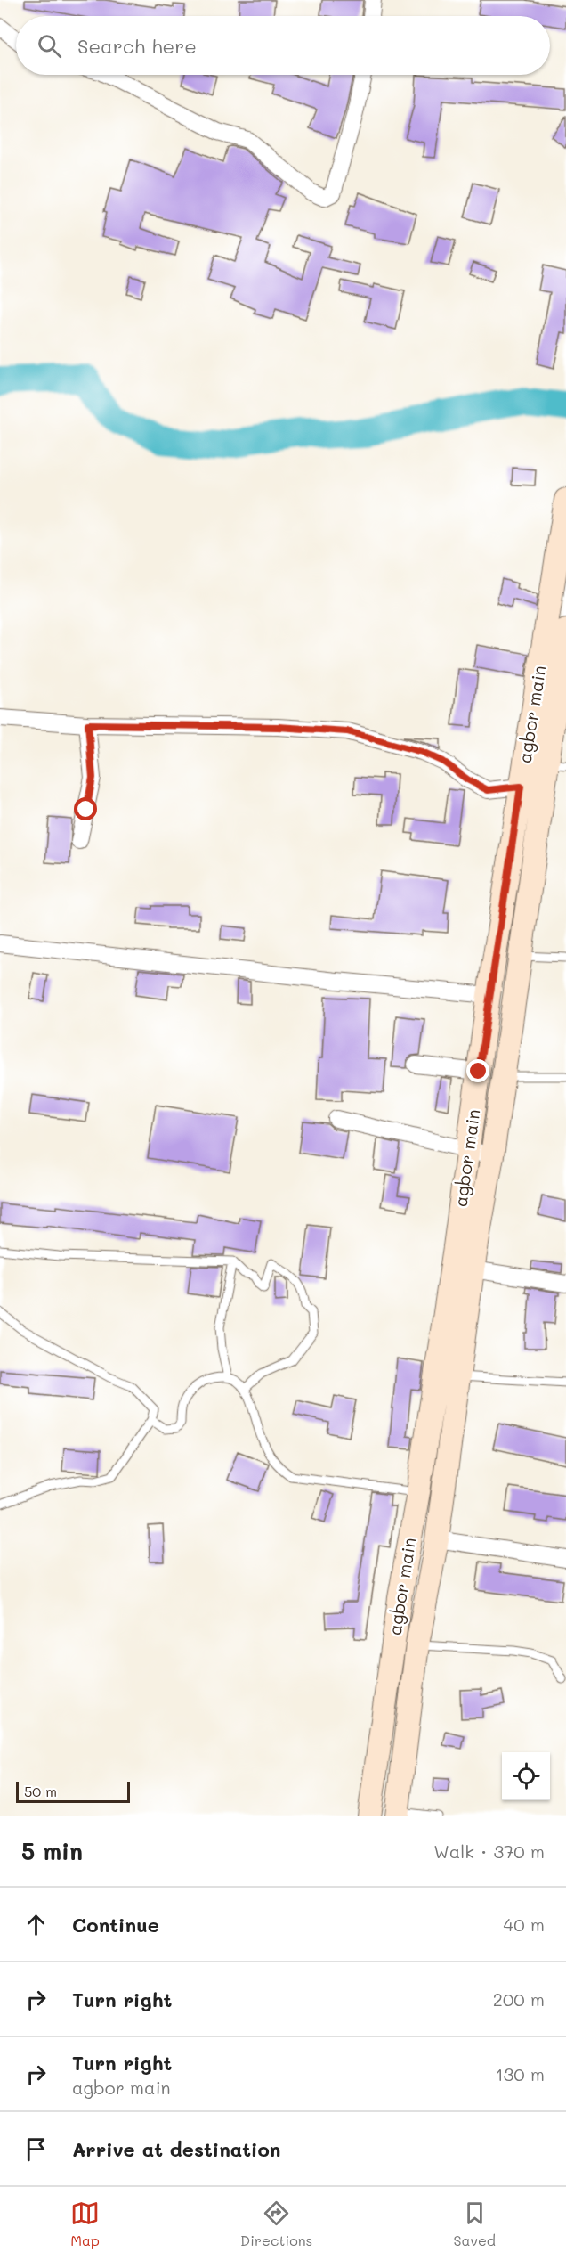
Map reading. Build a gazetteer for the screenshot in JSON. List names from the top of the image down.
{
  "streets": {
    "main road": ["agbor main"]
  },
  "scale_bar": "50 m",
  "page": {
    "search": "Search here",
    "scale": "50 m",
    "heading": ["5 min", "Walk · 370 m"],
    "list": [
      ["Continue", "40 m"],
      ["Turn right", "200 m"],
      ["Turn right", "agbor main", "130 m"],
      "Arrive at destination"
    ],
    "nav": ["Map", "Directions", "Saved"]
  }
}
